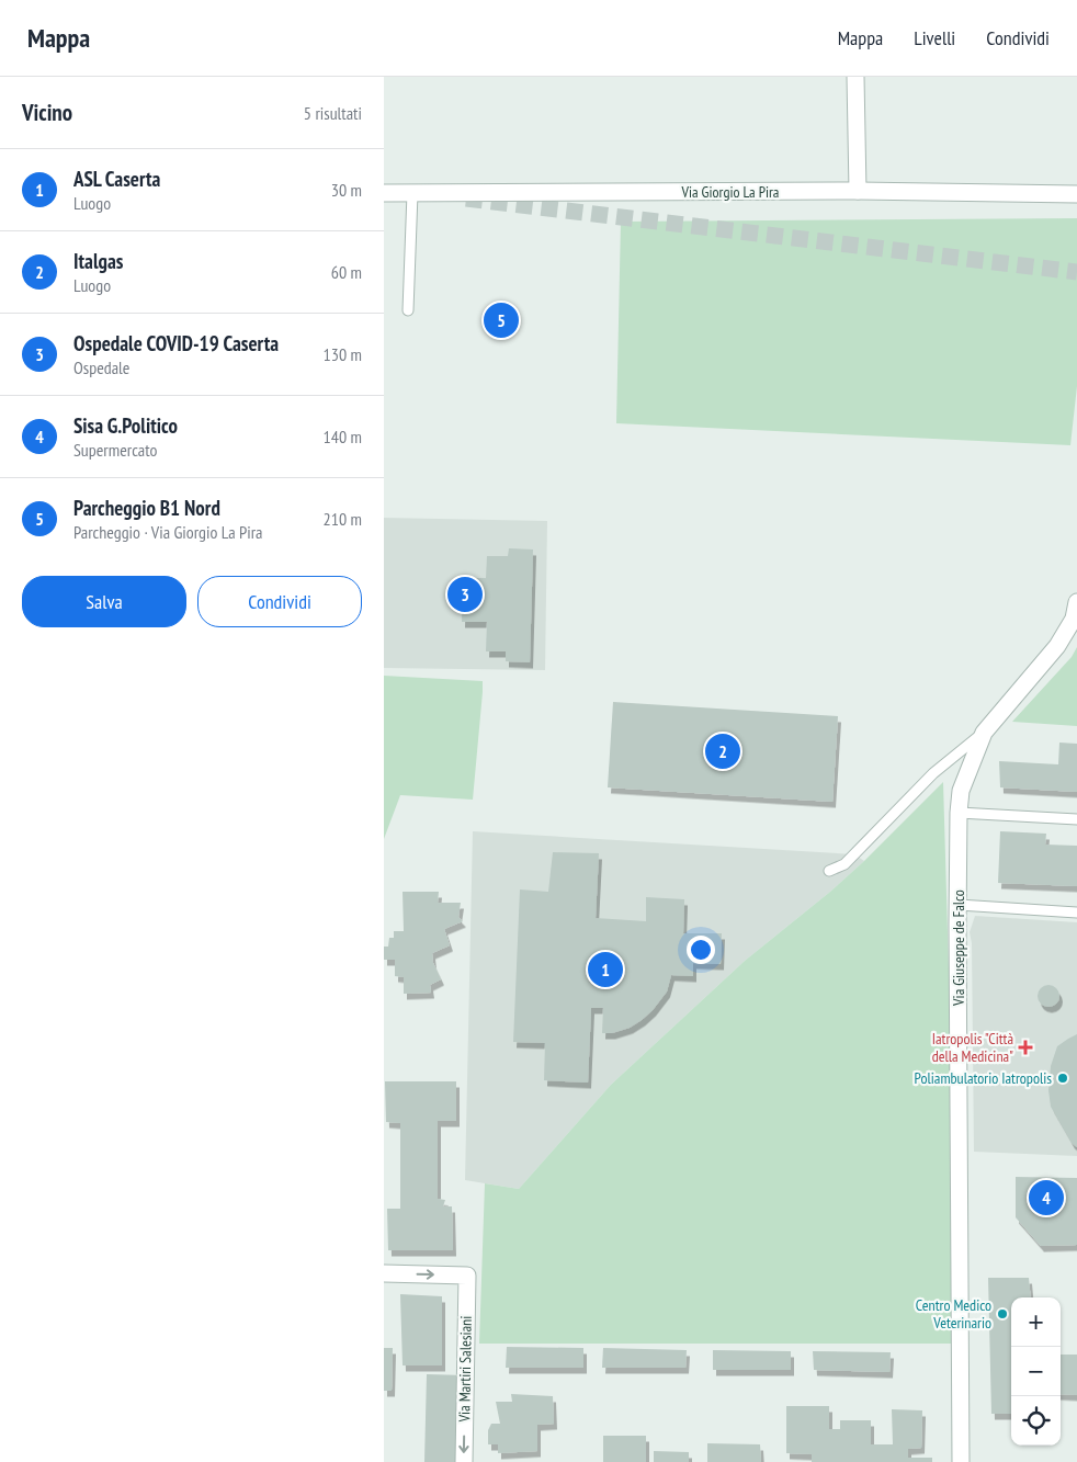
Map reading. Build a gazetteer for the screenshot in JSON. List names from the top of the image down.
{
  "streets": {
    "street": ["Via Giorgio La Pira", "Via Giuseppe de Falco", "Via Martiri Salesiani"]
  },
  "places": {
    "health": ["Iatropolis \"Città della Medicina\""],
    "other": ["Poliambulatorio Iatropolis", "Centro Medico Veterinario"]
  },
  "page": {
    "header": "Mappa",
    "nav": ["Mappa", "Livelli", "Condividi"],
    "heading": ["Vicino", "5 risultati"],
    "list": [
      {
        "mark": "1",
        "name": "ASL Caserta",
        "note": "Luogo",
        "value": "30 m"
      },
      {
        "mark": "2",
        "name": "Italgas",
        "note": "Luogo",
        "value": "60 m"
      },
      {
        "mark": "3",
        "name": "Ospedale COVID-19 Caserta",
        "note": "Ospedale",
        "value": "130 m"
      },
      {
        "mark": "4",
        "name": "Sisa G.Politico",
        "note": "Supermercato",
        "value": "140 m"
      },
      {
        "mark": "5",
        "name": "Parcheggio B1 Nord",
        "note": "Parcheggio · Via Giorgio La Pira",
        "value": "210 m"
      }
    ],
    "pins": [
      "5",
      "3",
      "2",
      "1",
      "4"
    ],
    "buttons": ["Salva", "Condividi"],
    "map_buttons": ["+", "−"]
  }
}
